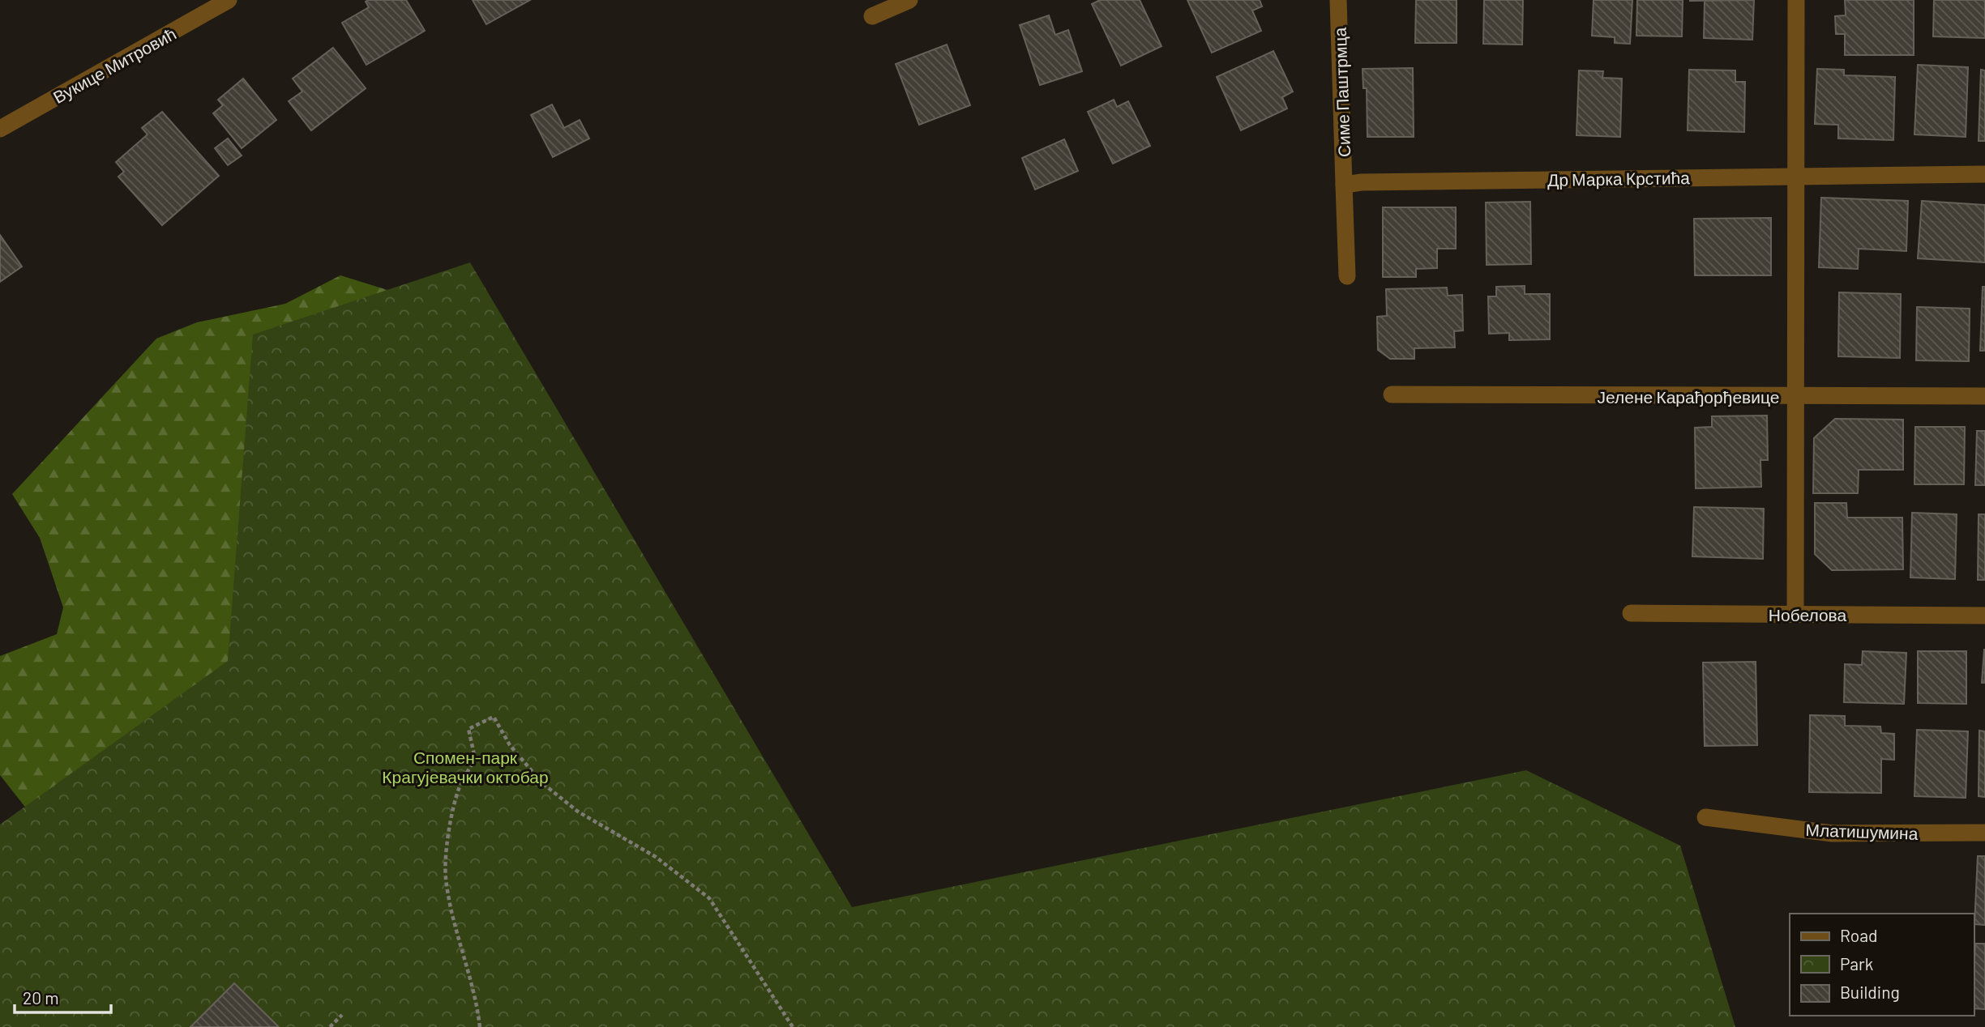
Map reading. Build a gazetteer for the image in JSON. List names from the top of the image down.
{
  "streets": {
    "street": [
      "Вукице Митровић",
      "Симе Паштрмца",
      "Др Марка Крстића",
      "Јелене Карађорђевице",
      "Нобелова",
      "Млатишумина"
    ]
  },
  "crossings": [
    ["Симе Паштрмца", "Др Марка Крстића"]
  ],
  "parks": ["Спомен-парк Крагујевачки октобар"],
  "legend": ["Road", "Park", "Building"],
  "scale_bar": "20 m"
}
